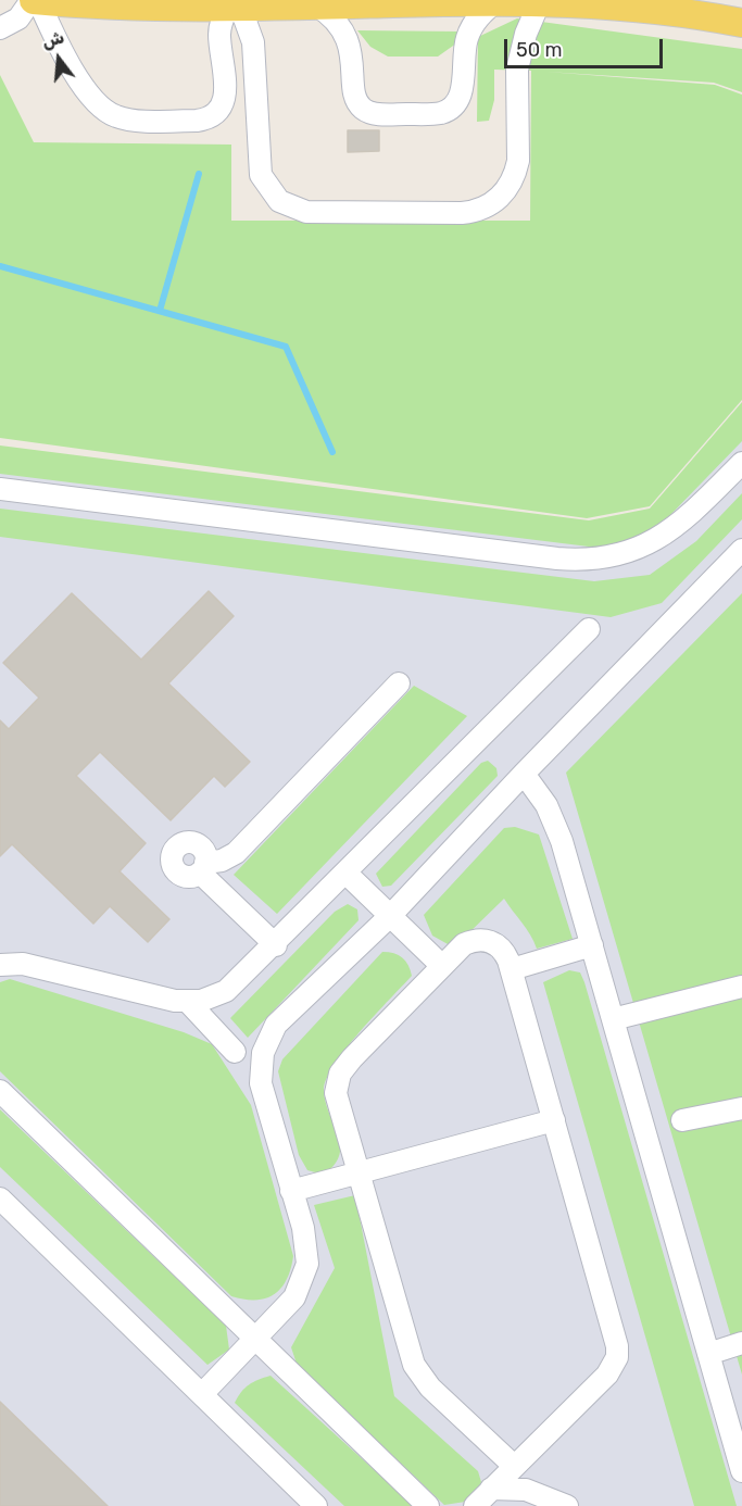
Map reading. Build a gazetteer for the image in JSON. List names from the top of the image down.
{
  "scale_bar": "50 m",
  "north": "top"
}
